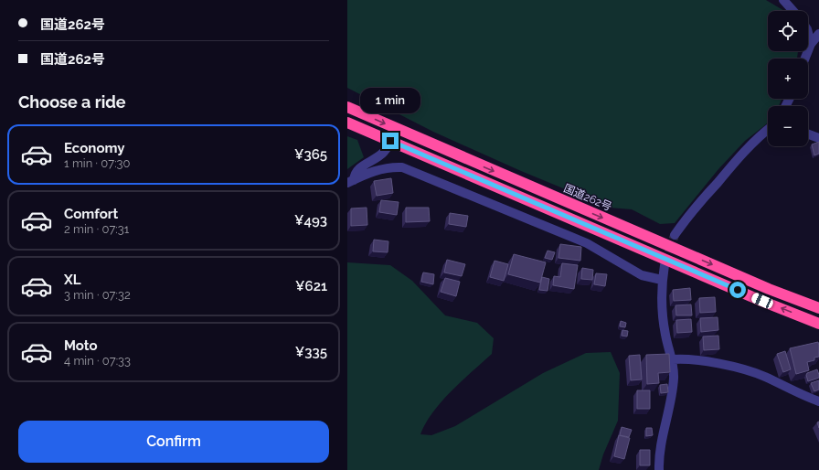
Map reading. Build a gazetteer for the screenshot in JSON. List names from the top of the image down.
{
  "streets": {
    "highway": ["国道262号"]
  },
  "page": {
    "banner": ["国道262号", "国道262号"],
    "map_buttons": ["+", "−"],
    "heading": "Choose a ride",
    "bubble": "1 min",
    "list": [
      {
        "name": "Economy",
        "note": "1 min · 07:30",
        "value": "¥365"
      },
      {
        "name": "Comfort",
        "note": "2 min · 07:31",
        "value": "¥493"
      },
      {
        "name": "XL",
        "note": "3 min · 07:32",
        "value": "¥621"
      },
      {
        "name": "Moto",
        "note": "4 min · 07:33",
        "value": "¥335"
      }
    ],
    "buttons": "Confirm"
  }
}
